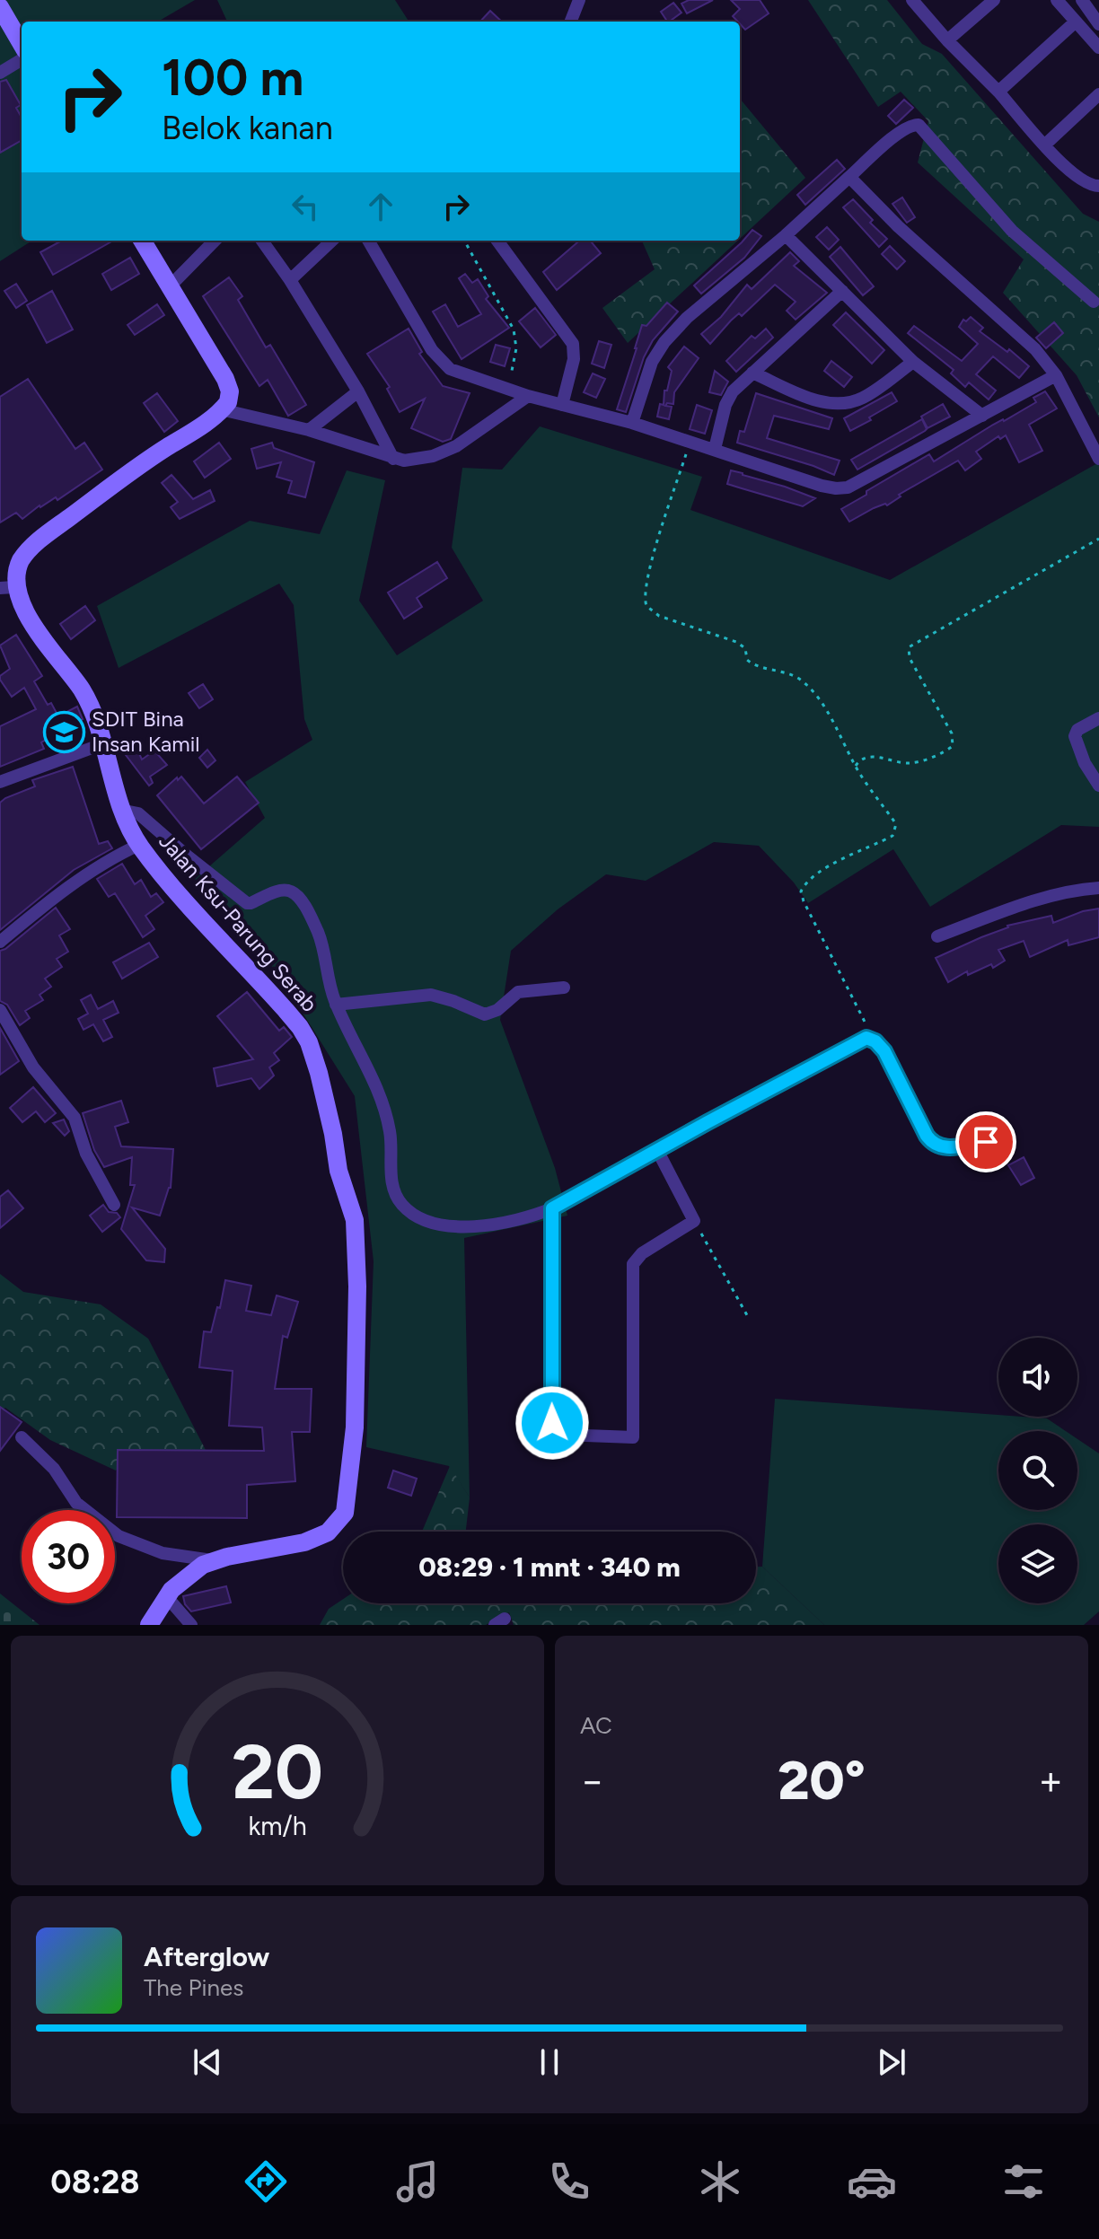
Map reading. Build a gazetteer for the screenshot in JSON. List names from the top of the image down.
{
  "streets": {
    "street": ["Jalan Ksu-Parung Serab"]
  },
  "places": {
    "school or university": ["SDIT Bina Insan Kamil"]
  },
  "page": {
    "turn": ["100 m", "Belok kanan"],
    "limit": "30",
    "trip": "08:29 · 1 mnt · 340 m",
    "tile": "AC",
    "heat": ["−", "20°", "+"],
    "song": ["Afterglow", "The Pines"],
    "tabs": "08:28",
    "gauge": ["20", "km/h"]
  }
}
